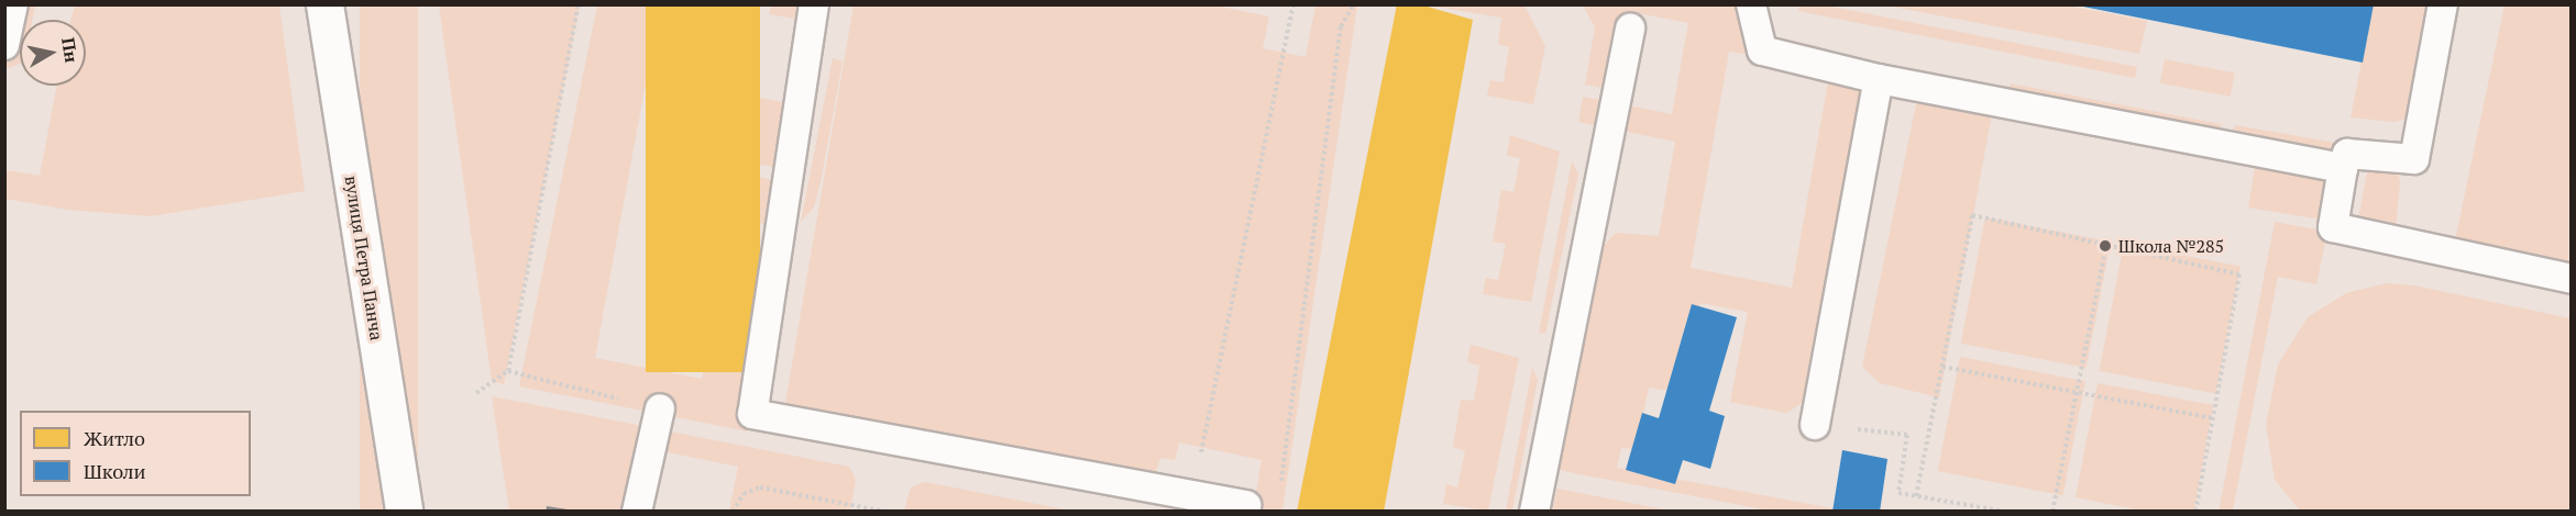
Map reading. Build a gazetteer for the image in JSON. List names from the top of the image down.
{
  "streets": {
    "street": ["вулиця Петра Панча"]
  },
  "places": ["Школа №285"],
  "legend": ["Житло", "Школи"],
  "north": "right"
}
